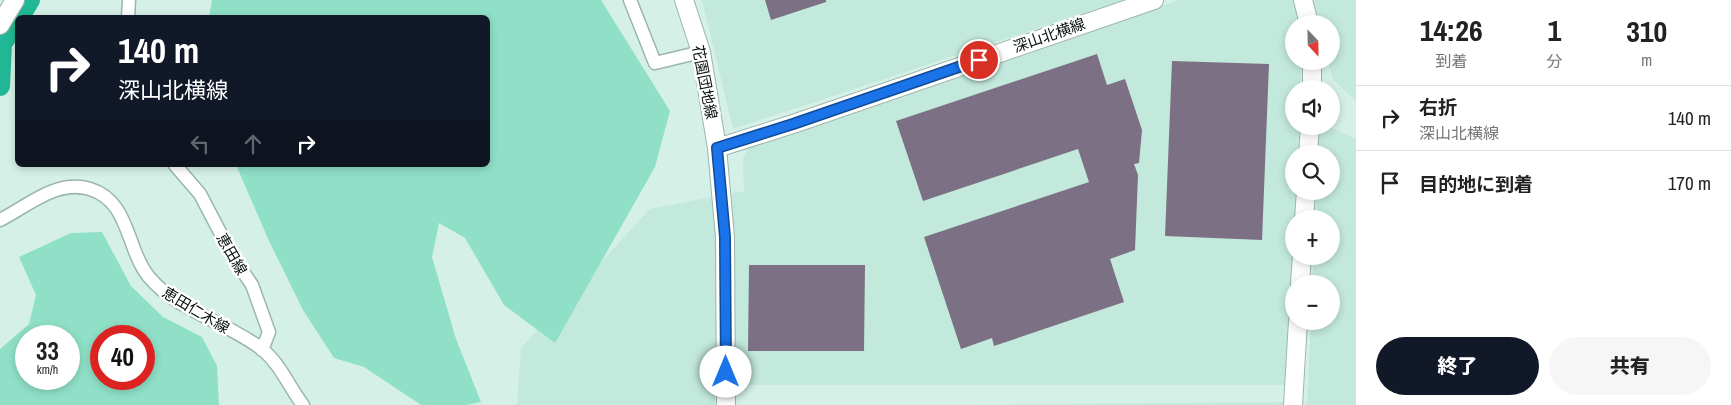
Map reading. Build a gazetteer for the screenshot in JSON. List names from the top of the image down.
{
  "streets": {
    "street": [
      "深山北横線",
      "花園団地線",
      "恵田線",
      "恵田仁木線"
    ]
  },
  "crossings": [
    ["深山北横線", "花園団地線"],
    ["恵田線", "恵田仁木線"]
  ],
  "north": "bottom",
  "page": {
    "eta": [
      "14:26",
      "到着",
      "1",
      "分",
      "310",
      "m"
    ],
    "map_buttons": ["+", "−"],
    "turn": ["140 m", "深山北横線"],
    "list": [
      {
        "name": "右折",
        "note": "深山北横線",
        "value": "140 m"
      },
      {
        "name": "目的地に到着",
        "value": "170 m"
      }
    ],
    "speed": "33 km/h",
    "limit": "40",
    "buttons": ["終了", "共有"]
  }
}
